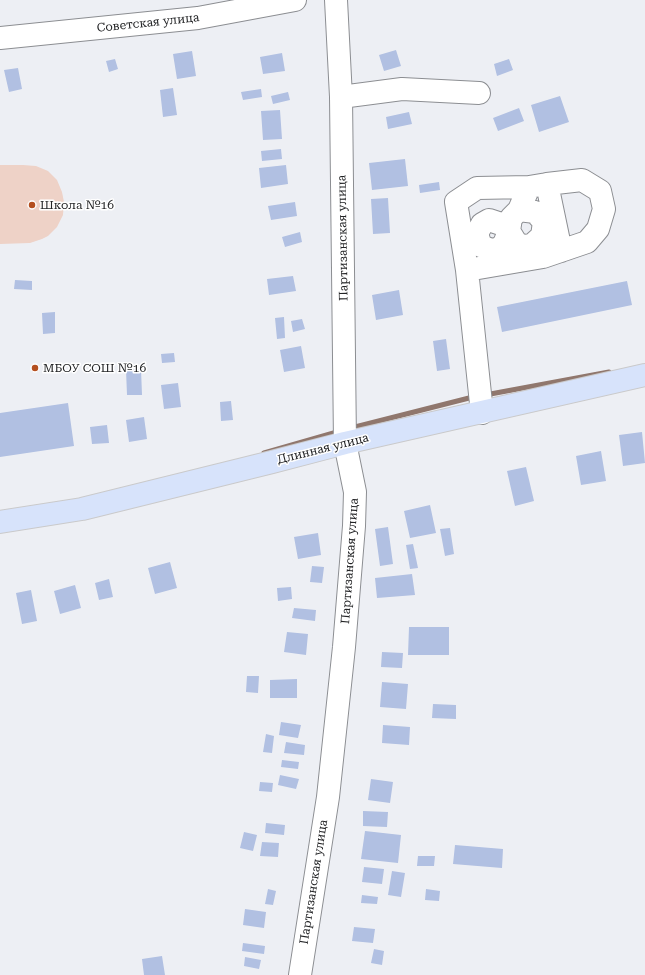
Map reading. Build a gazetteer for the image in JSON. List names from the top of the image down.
{
  "streets": {
    "main road": ["Длинная улица"],
    "street": ["Советская улица", "Партизанская улица"]
  },
  "crossings": [
    ["Партизанская улица", "Длинная улица"]
  ],
  "places": ["Школа №16", "МБОУ СОШ №16"]
}
